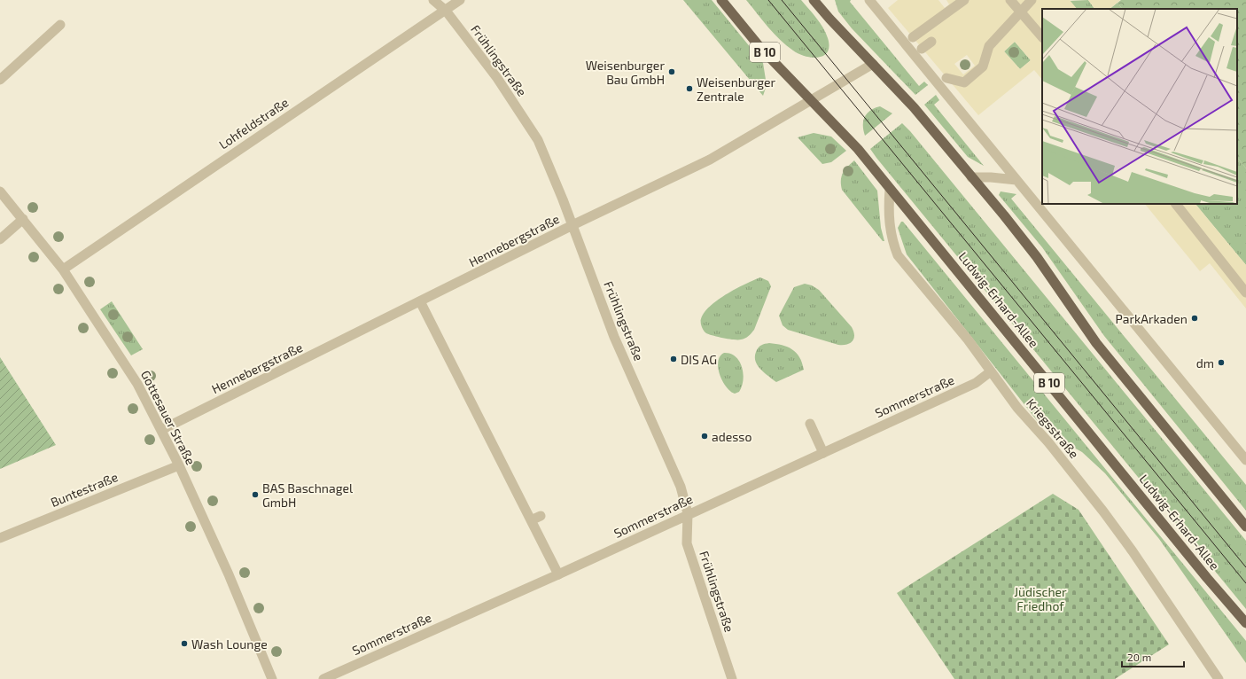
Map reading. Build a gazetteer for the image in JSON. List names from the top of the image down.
{
  "streets": {
    "main road": ["B 10", "Ludwig-Erhard-Allee"],
    "street": [
      "Frühlingstraße",
      "Lohfeldstraße",
      "Hennebergstraße",
      "Sommerstraße",
      "Gottesauer Straße",
      "Kriegsstraße",
      "Buntestraße"
    ]
  },
  "crossings": [
    ["Frühlingstraße", "Lohfeldstraße"],
    ["Frühlingstraße", "Hennebergstraße"],
    ["Frühlingstraße", "Sommerstraße"],
    ["Lohfeldstraße", "Gottesauer Straße"],
    ["Hennebergstraße", "Ludwig-Erhard-Allee"],
    ["Hennebergstraße", "Gottesauer Straße"],
    ["Ludwig-Erhard-Allee", "Kriegsstraße"],
    ["Sommerstraße", "Kriegsstraße"],
    ["Gottesauer Straße", "Buntestraße"]
  ],
  "parks": ["Jüdischer Friedhof"],
  "places": [
    "Weisenburger Bau GmbH",
    "Weisenburger Zentrale",
    "ParkArkaden",
    "DIS AG",
    "dm",
    "adesso",
    "BAS Baschnagel GmbH",
    "Wash Lounge"
  ],
  "scale_bar": "20 m"
}
